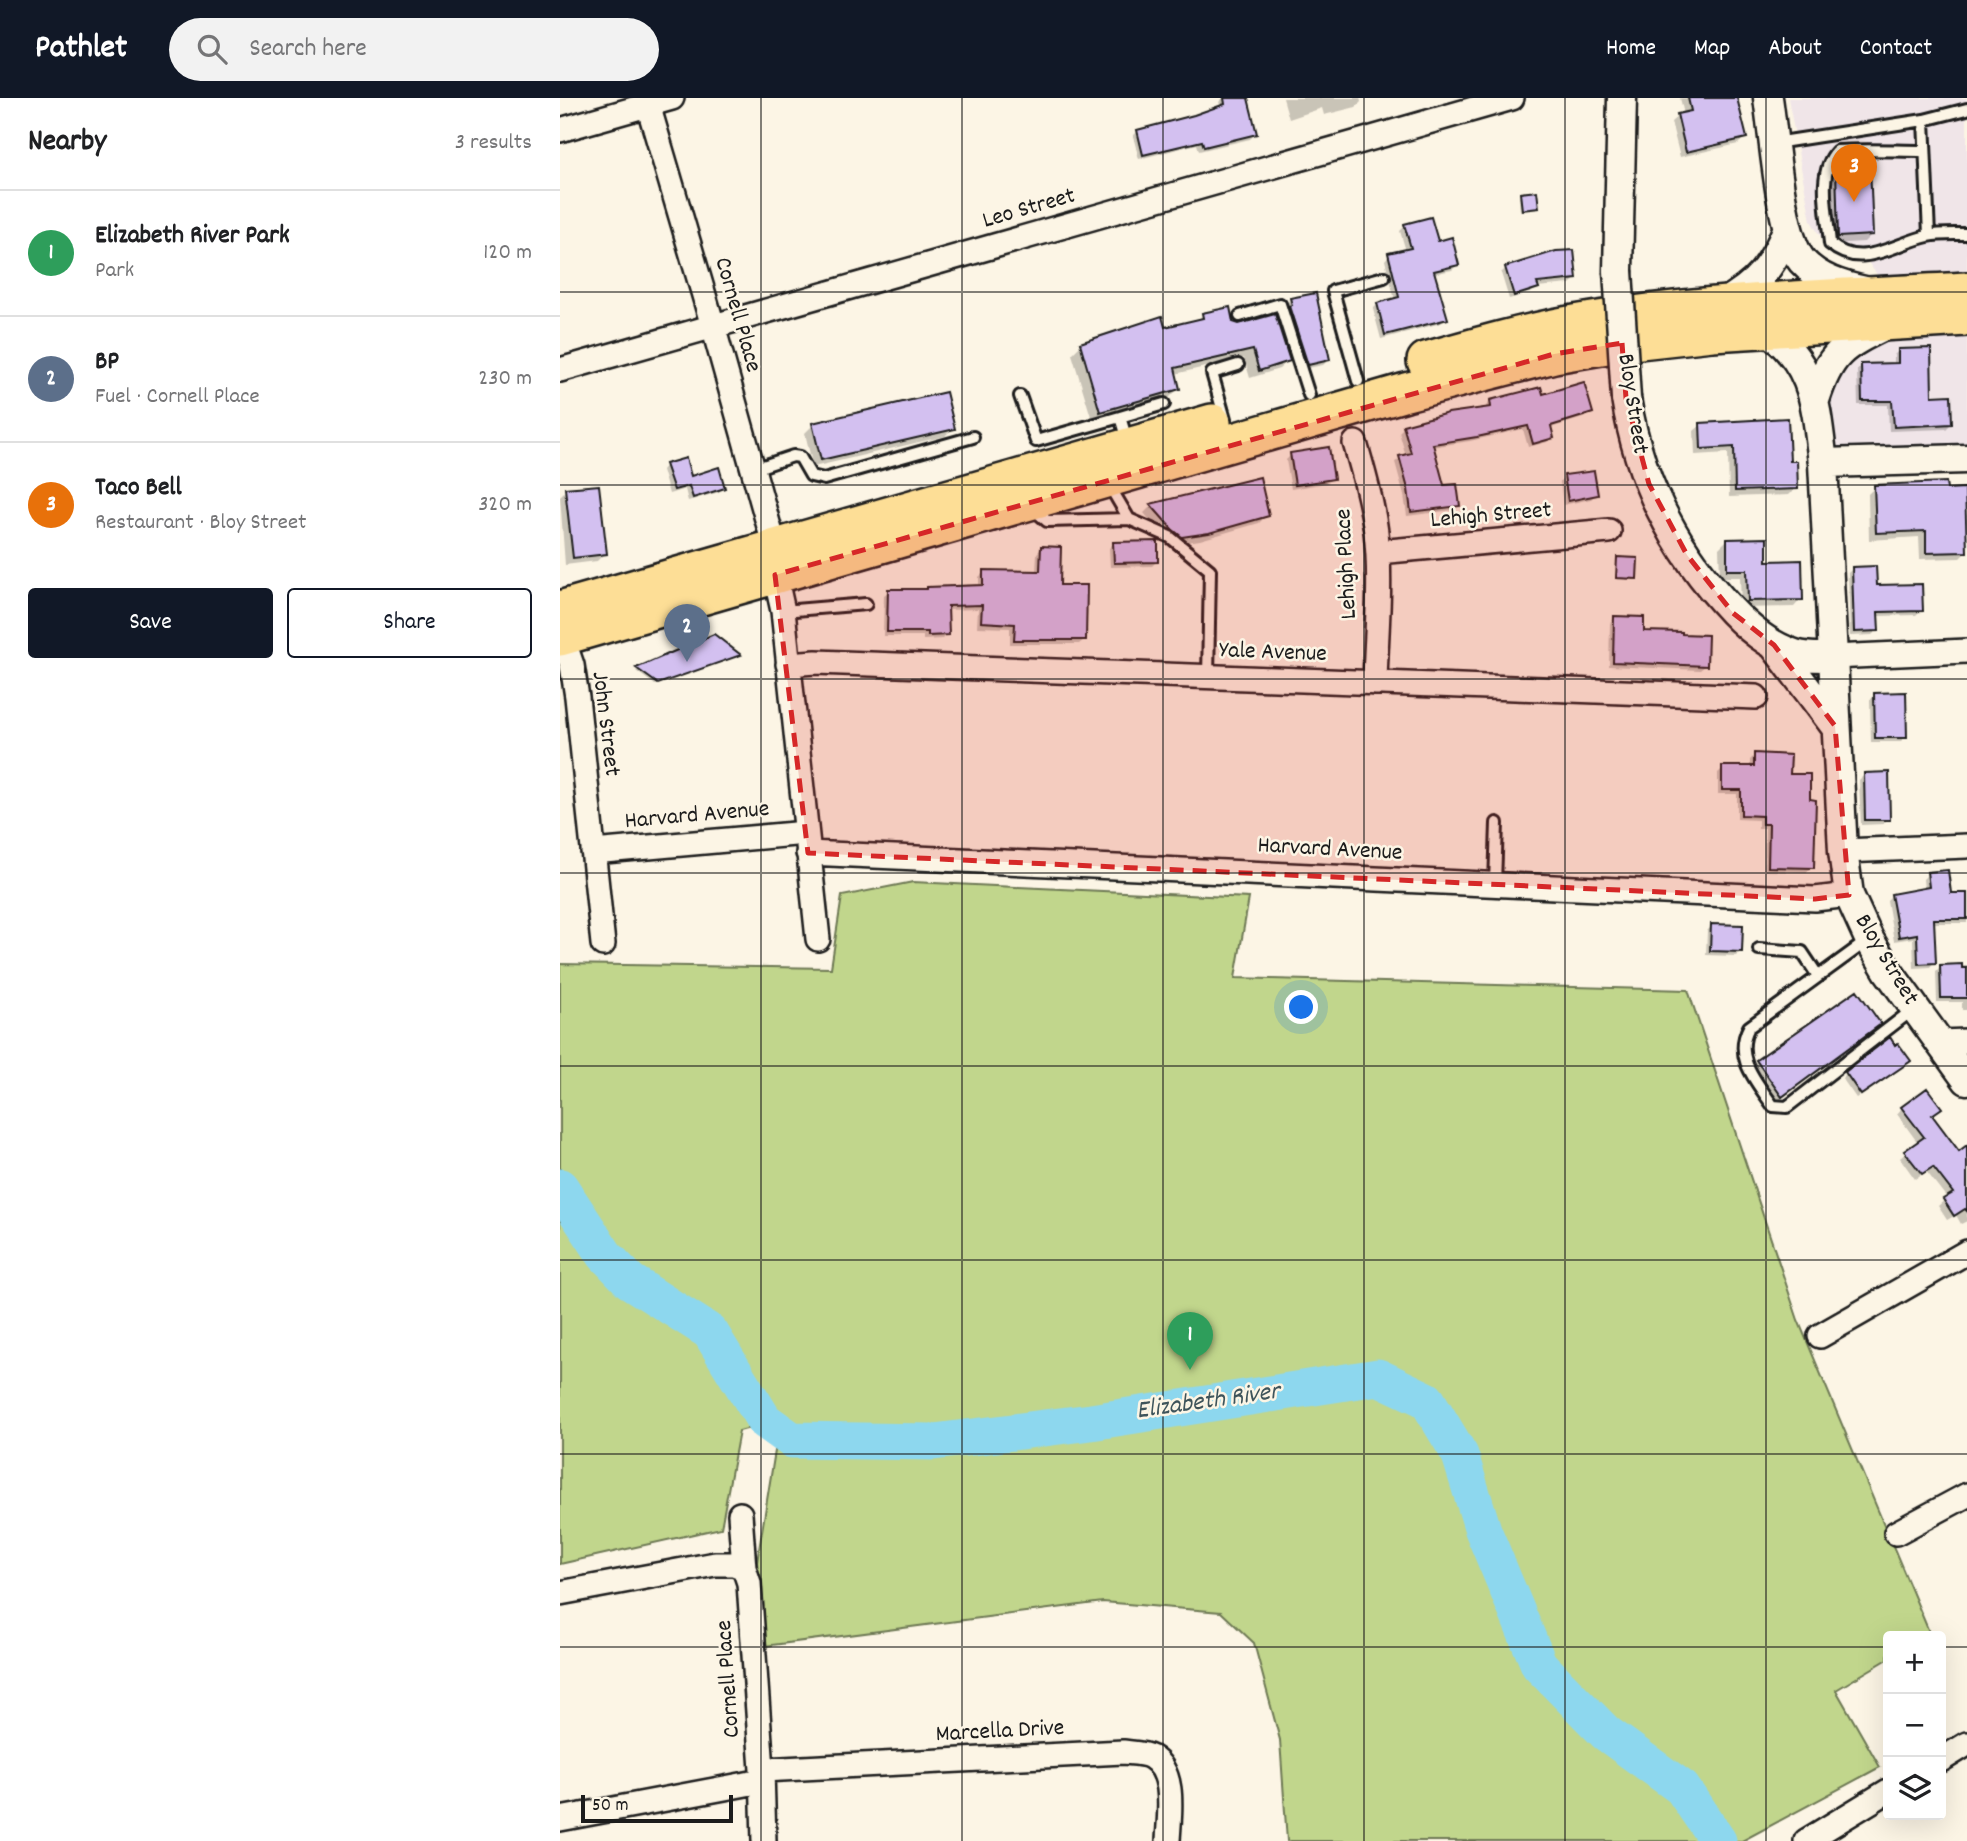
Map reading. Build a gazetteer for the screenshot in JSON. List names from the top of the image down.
{
  "streets": {
    "street": [
      "Leo Street",
      "Cornell Place",
      "Bloy Street",
      "Lehigh Street",
      "Lehigh Place",
      "Yale Avenue",
      "John Street",
      "Harvard Avenue",
      "Marcella Drive"
    ]
  },
  "crossings": [
    ["Leo Street", "Cornell Place"],
    ["Cornell Place", "Yale Avenue"],
    ["Cornell Place", "Harvard Avenue"],
    ["Cornell Place", "Marcella Drive"],
    ["Bloy Street", "Harvard Avenue"],
    ["Lehigh Street", "Lehigh Place"],
    ["Lehigh Place", "Yale Avenue"],
    ["John Street", "Harvard Avenue"]
  ],
  "water": ["Elizabeth River"],
  "scale_bar": "50 m",
  "page": {
    "header": "Pathlet",
    "search": "Search here",
    "nav": [
      "Home",
      "Map",
      "About",
      "Contact"
    ],
    "heading": ["Nearby", "3 results"],
    "pins": ["3", "2", "1"],
    "list": [
      {
        "mark": "1",
        "name": "Elizabeth River Park",
        "note": "Park",
        "value": "120 m"
      },
      {
        "mark": "2",
        "name": "BP",
        "note": "Fuel · Cornell Place",
        "value": "230 m"
      },
      {
        "mark": "3",
        "name": "Taco Bell",
        "note": "Restaurant · Bloy Street",
        "value": "320 m"
      }
    ],
    "buttons": ["Save", "Share"],
    "map_buttons": ["+", "−"],
    "scale": "50 m"
  }
}
